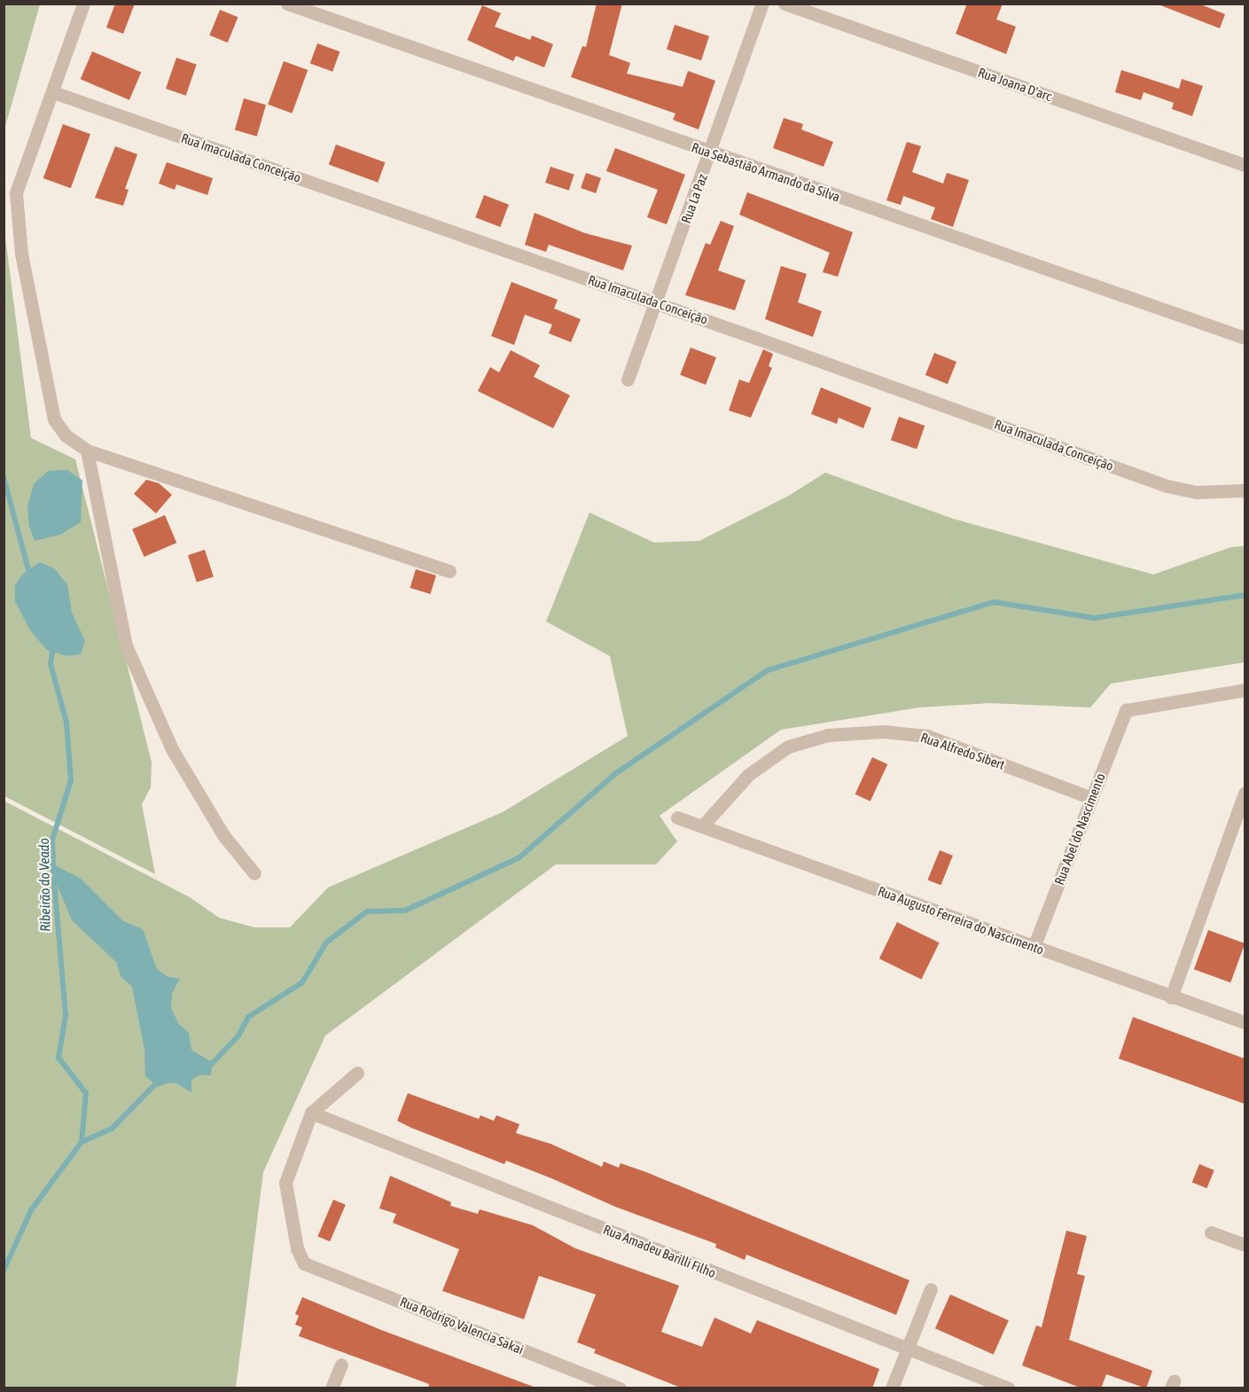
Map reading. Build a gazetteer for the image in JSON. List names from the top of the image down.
{
  "streets": {
    "street": [
      "Rua Joana D'arc",
      "Rua Imaculada Conceição",
      "Rua Sebastião Armando da Silva",
      "Rua La Paz",
      "Rua Alfredo Sibert",
      "Rua Abel do Nascimento",
      "Rua Augusto Ferreira do Nascimento",
      "Rua Amadeu Barilli Filho",
      "Rua Rodrigo Valencia Sakai"
    ]
  },
  "crossings": [
    ["Rua Imaculada Conceição", "Rua La Paz"],
    ["Rua Sebastião Armando da Silva", "Rua La Paz"],
    ["Rua Alfredo Sibert", "Rua Abel do Nascimento"],
    ["Rua Alfredo Sibert", "Rua Augusto Ferreira do Nascimento"],
    ["Rua Abel do Nascimento", "Rua Augusto Ferreira do Nascimento"],
    ["Rua Amadeu Barilli Filho", "Rua Rodrigo Valencia Sakai"]
  ],
  "water": ["Ribeirão do Veado"]
}
